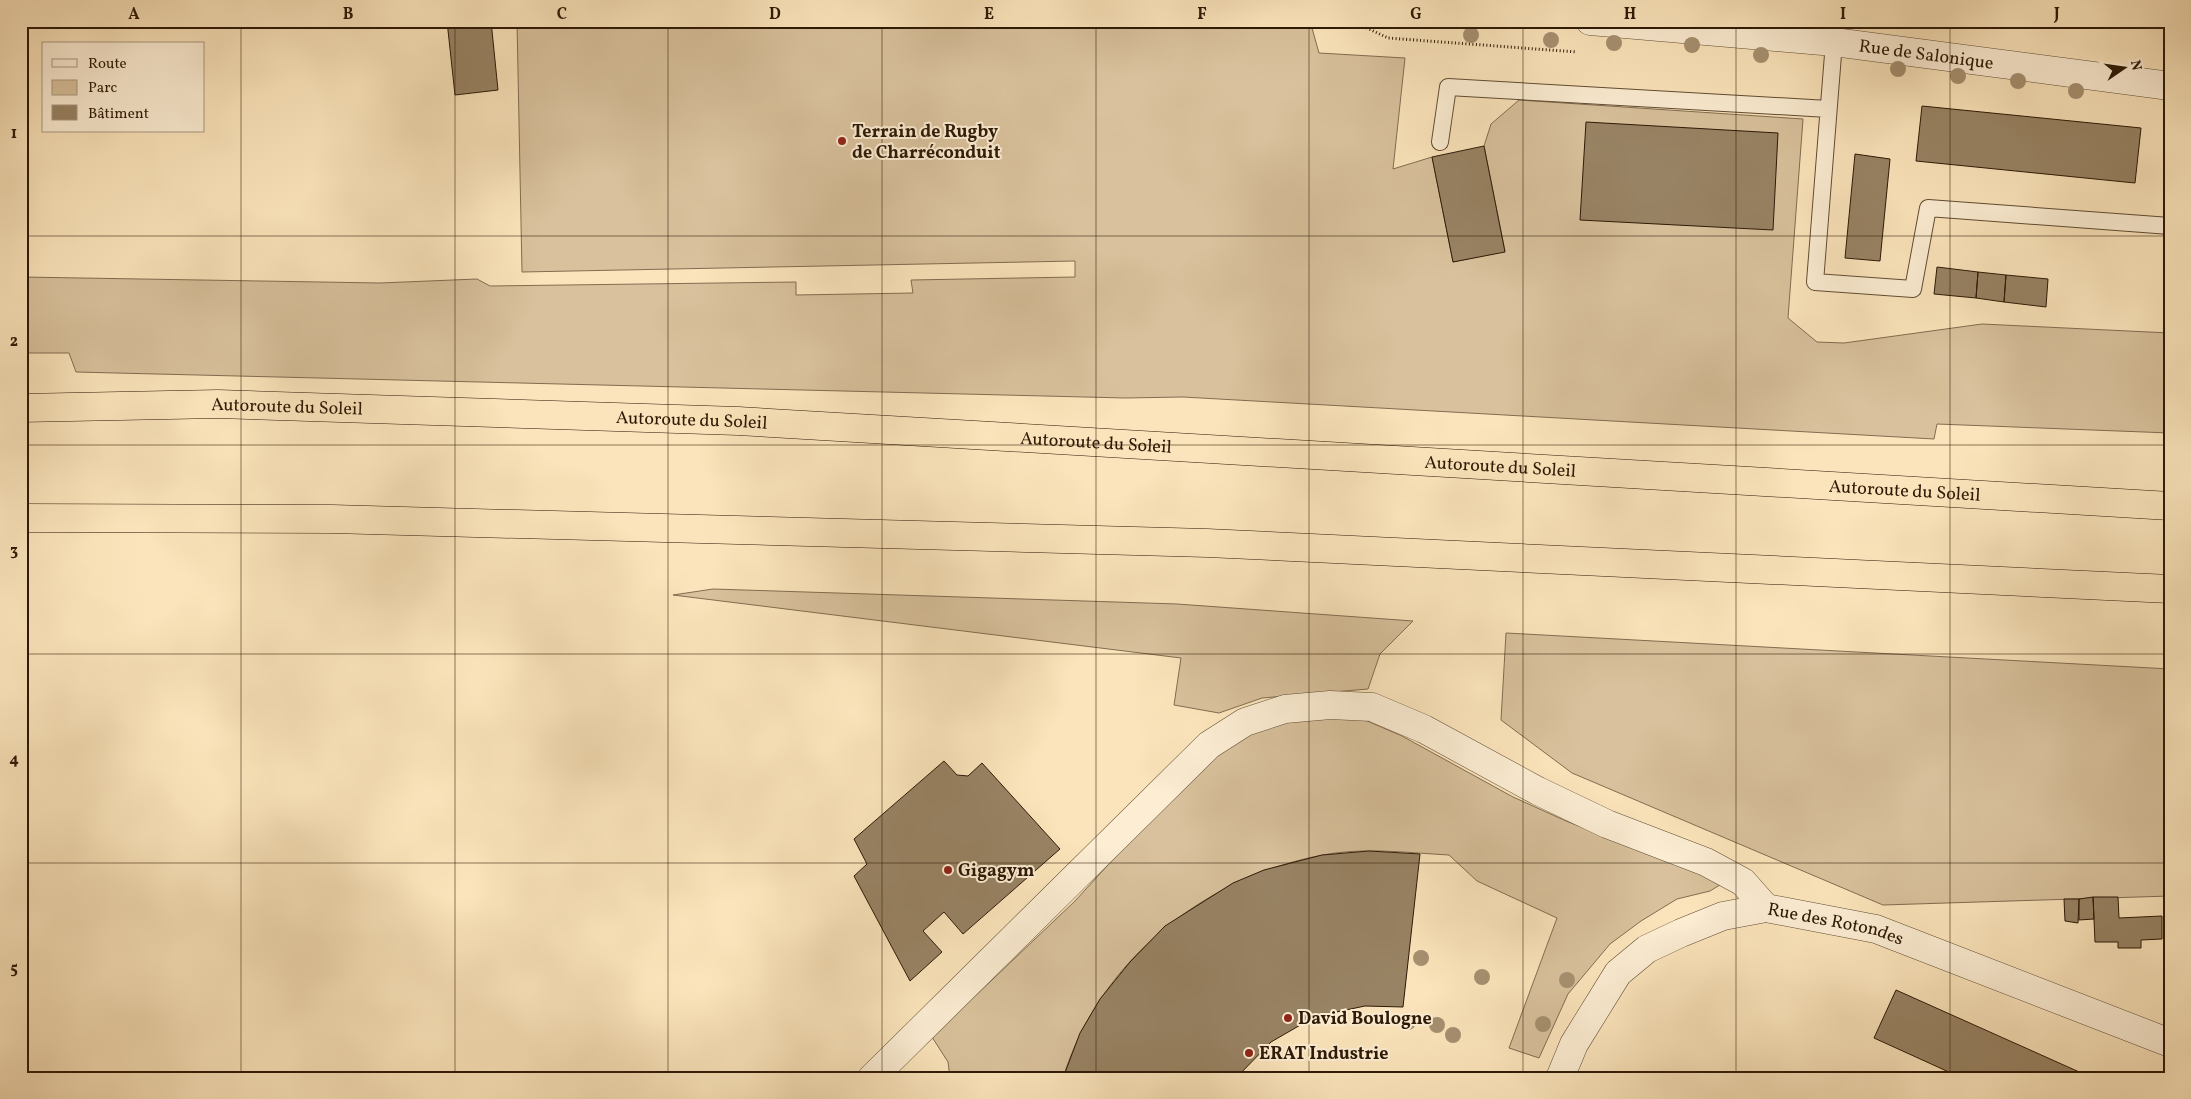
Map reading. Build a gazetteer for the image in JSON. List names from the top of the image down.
{
  "streets": {
    "highway": ["Autoroute du Soleil"],
    "street": ["Rue de Salonique", "Rue des Rotondes"]
  },
  "places": [
    "Terrain de Rugby de Charréconduit",
    "Gigagym",
    "David Boulogne",
    "ERAT Industrie"
  ],
  "legend": ["Route", "Parc", "Bâtiment"],
  "north": "right",
  "grid": {
    "columns": [
      "A",
      "B",
      "C",
      "D",
      "E",
      "F",
      "G",
      "H",
      "I",
      "J"
    ],
    "rows": [
      "1",
      "2",
      "3",
      "4",
      "5"
    ]
  }
}
